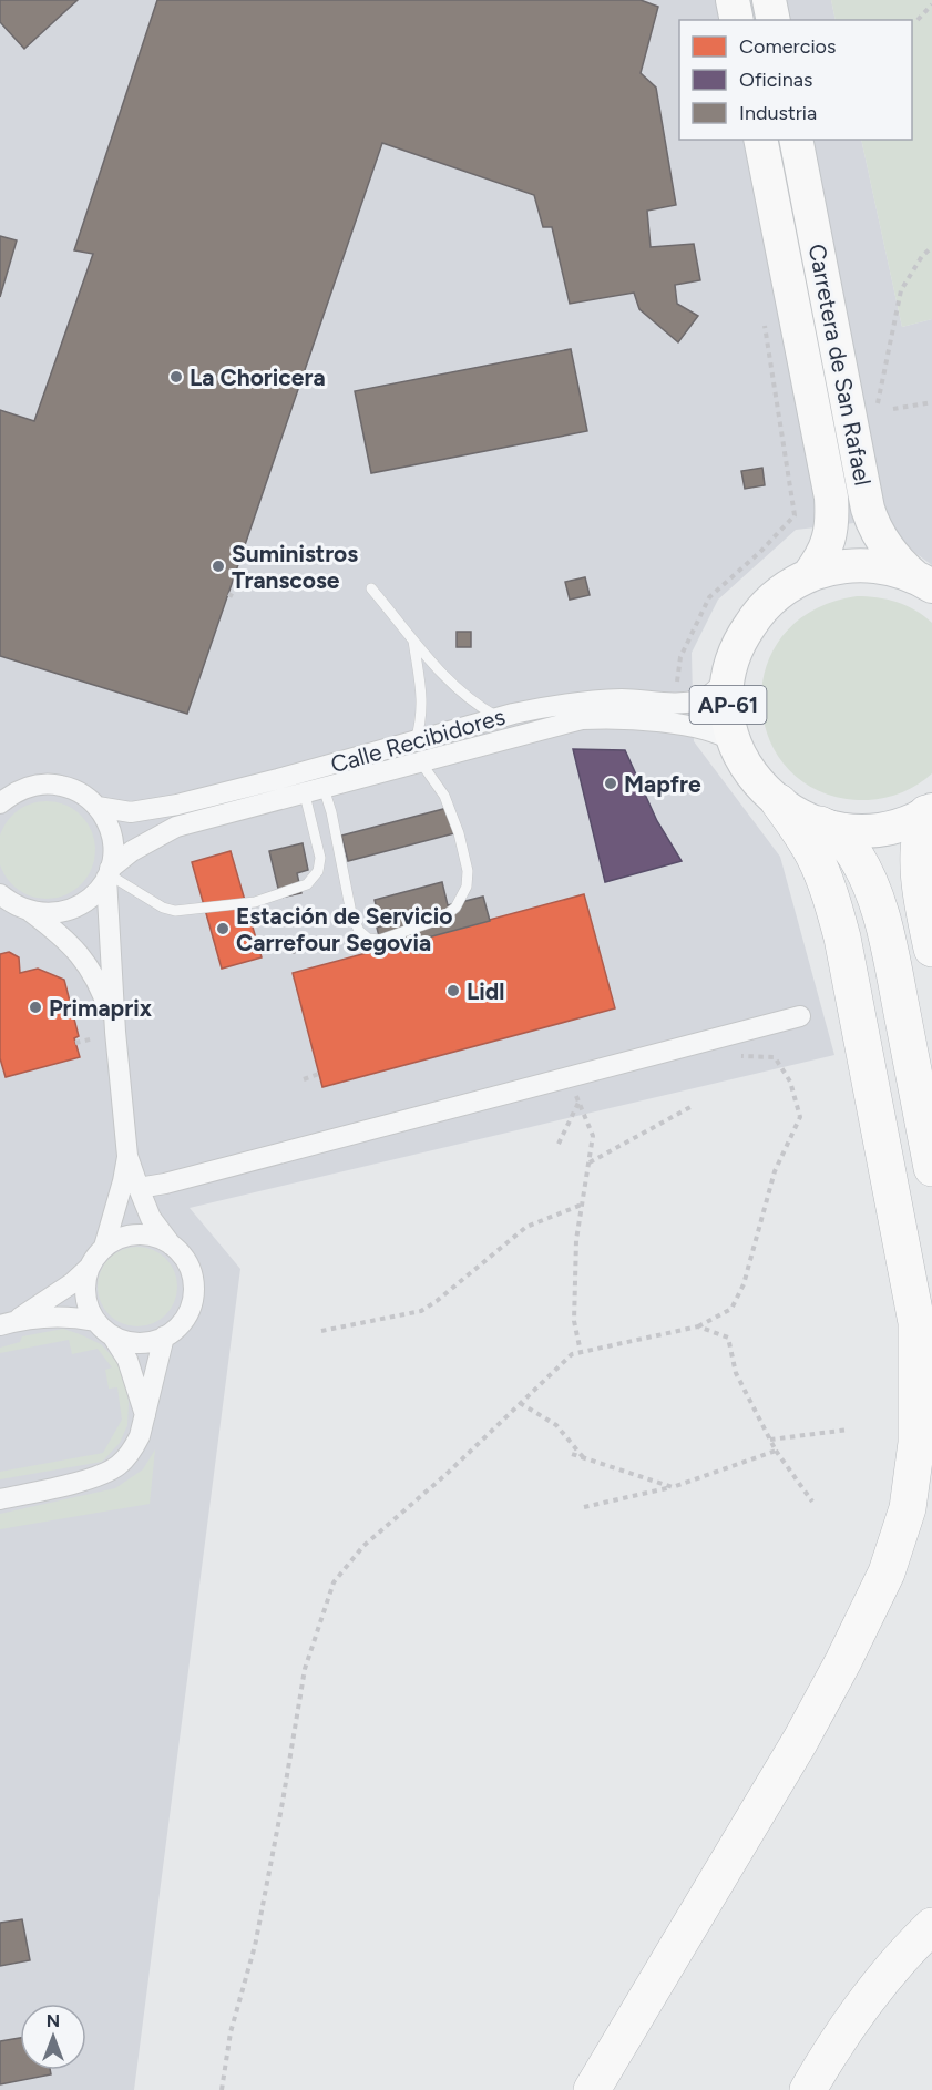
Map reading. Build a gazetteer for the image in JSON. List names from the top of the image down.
{
  "streets": {
    "highway": ["AP-61"],
    "main road": ["Carretera de San Rafael"],
    "street": ["Calle Recibidores"]
  },
  "crossings": [
    ["Carretera de San Rafael", "AP-61"],
    ["AP-61", "Calle Recibidores"]
  ],
  "places": [
    "La Choricera",
    "Suministros Transcose",
    "Mapfre",
    "Estación de Servicio Carrefour Segovia",
    "Lidl",
    "Primaprix"
  ],
  "legend": ["Comercios", "Oficinas", "Industria"],
  "north": "top"
}
